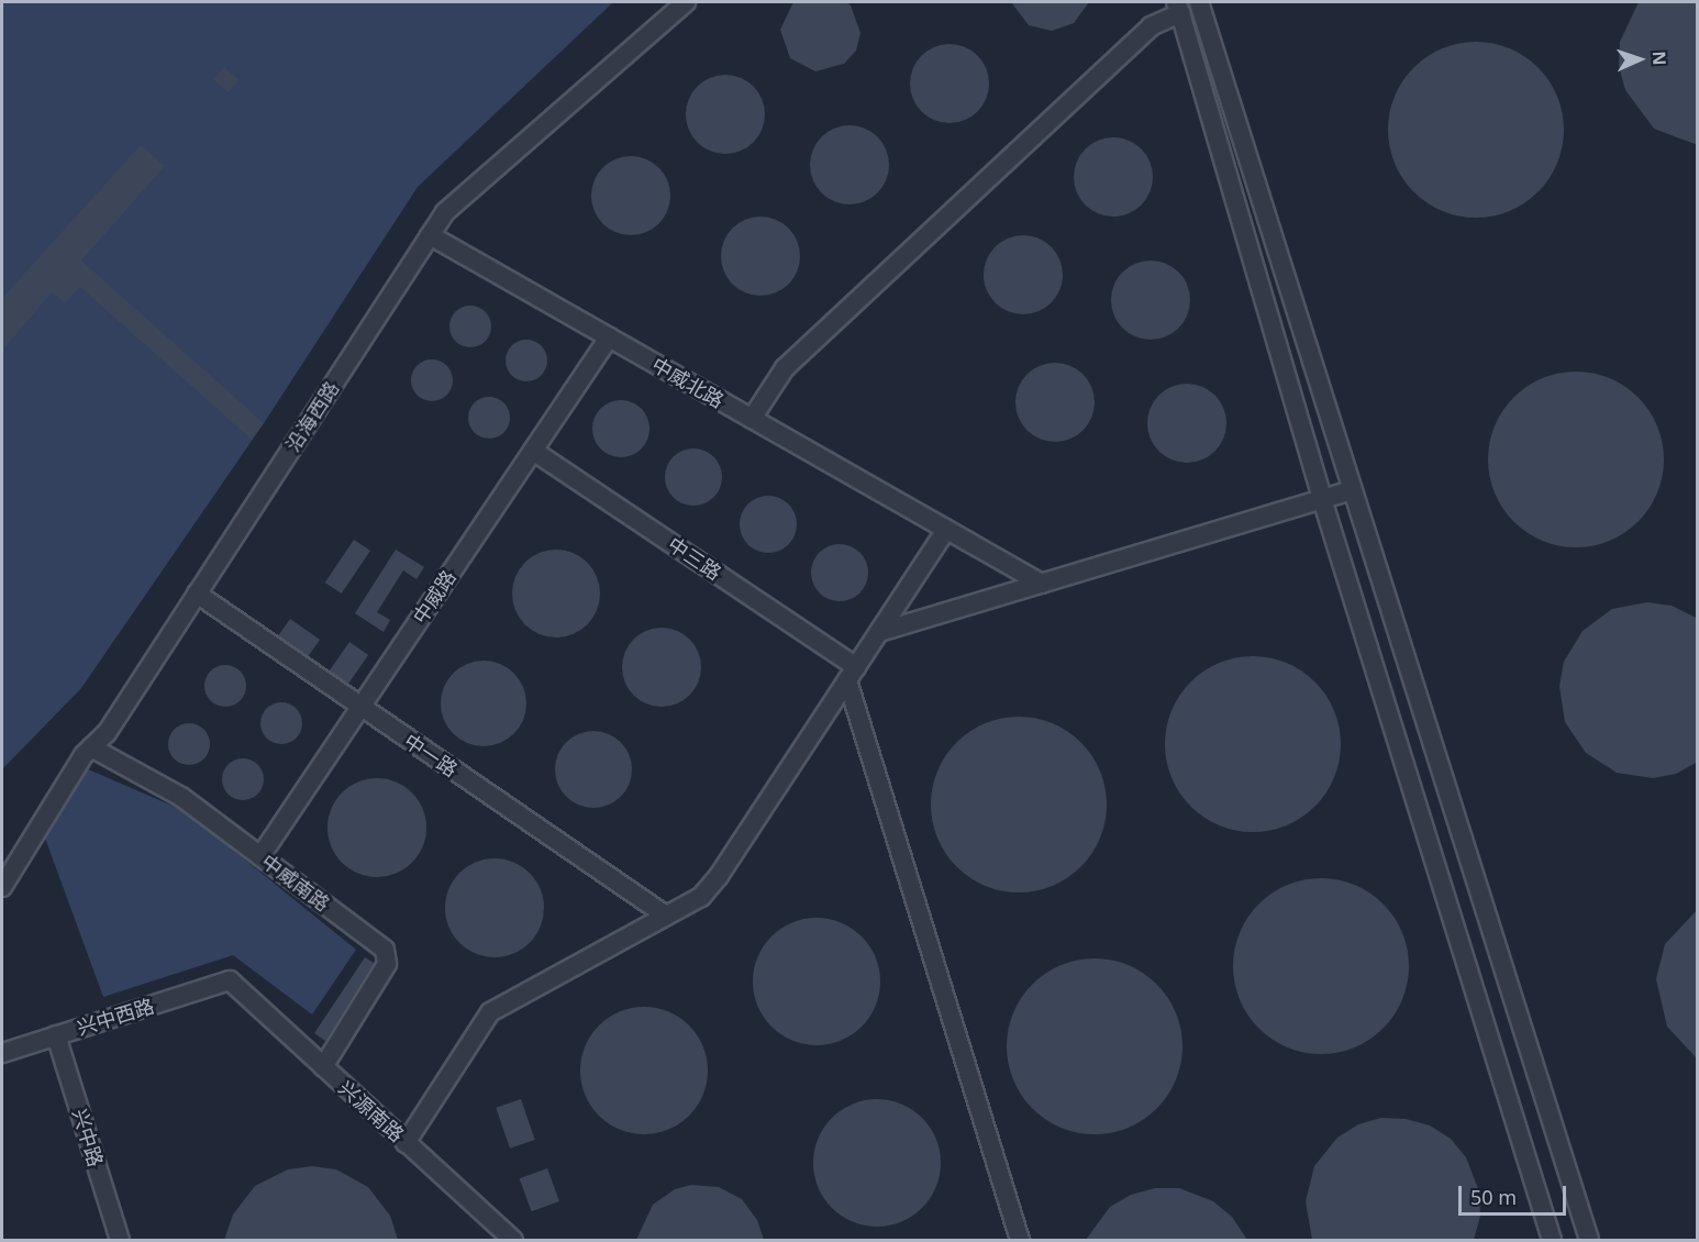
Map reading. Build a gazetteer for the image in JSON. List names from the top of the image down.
{
  "streets": {
    "lane": [
      "中威北路",
      "沿海西路",
      "中三路",
      "中威路",
      "中一路",
      "中威南路",
      "兴中西路",
      "兴源南路",
      "兴中路"
    ]
  },
  "crossings": [
    ["中威北路", "沿海西路"],
    ["中威北路", "中威路"],
    ["沿海西路", "中一路"],
    ["沿海西路", "中威南路"],
    ["中三路", "中威路"],
    ["中威路", "中一路"],
    ["中威路", "中威南路"],
    ["中威南路", "兴源南路"],
    ["兴中西路", "兴源南路"],
    ["兴中西路", "兴中路"]
  ],
  "scale_bar": "50 m",
  "north": "right"
}
